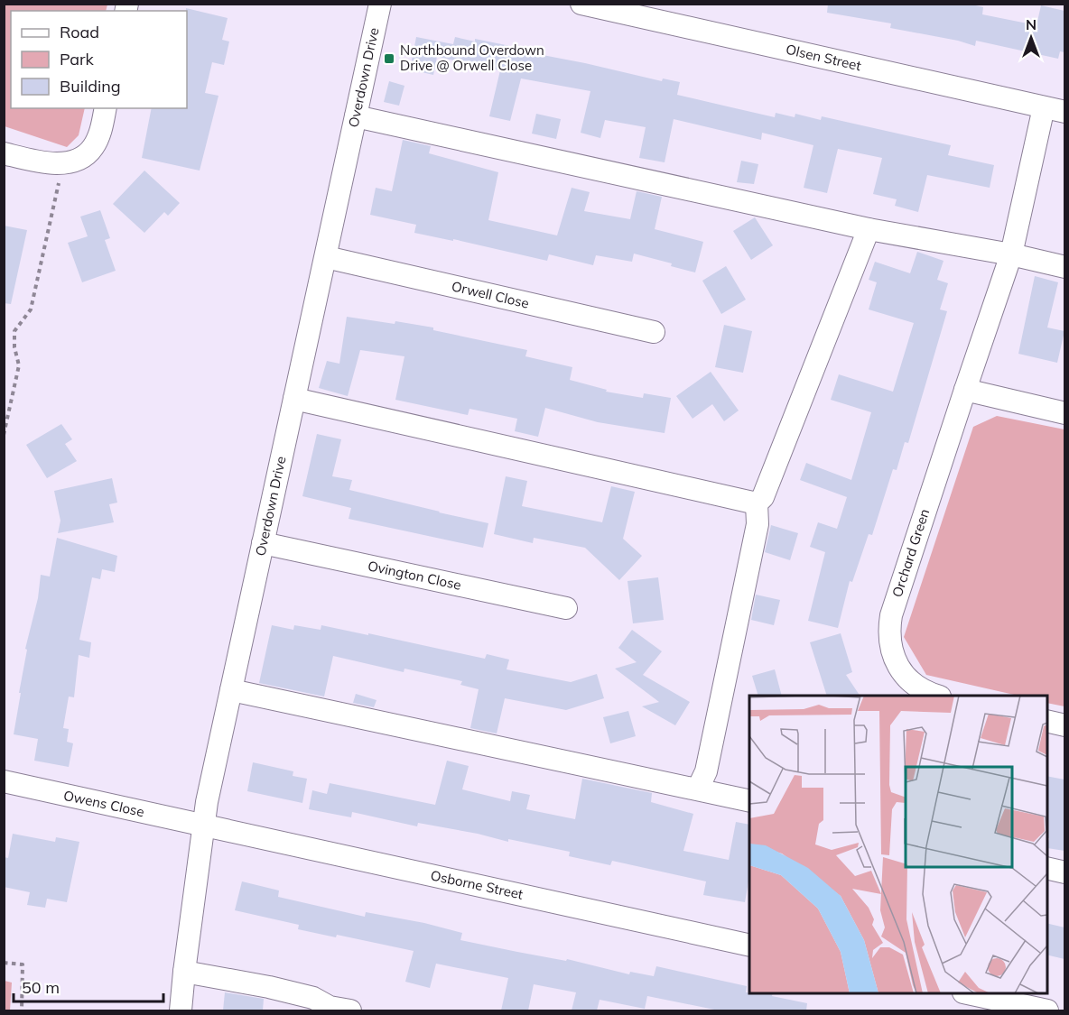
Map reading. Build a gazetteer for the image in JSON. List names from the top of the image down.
{
  "streets": {
    "street": [
      "Olsen Street",
      "Overdown Drive",
      "Orwell Close",
      "Orchard Green",
      "Ovington Close",
      "Owens Close",
      "Osborne Street"
    ]
  },
  "crossings": [
    ["Olsen Street", "Orchard Green"],
    ["Overdown Drive", "Orwell Close"],
    ["Overdown Drive", "Ovington Close"],
    ["Overdown Drive", "Owens Close"],
    ["Overdown Drive", "Osborne Street"],
    ["Owens Close", "Osborne Street"]
  ],
  "places": {
    "transit": ["Northbound Overdown Drive @ Orwell Close"]
  },
  "legend": ["Road", "Park", "Building"],
  "scale_bar": "50 m",
  "north": "top"
}
